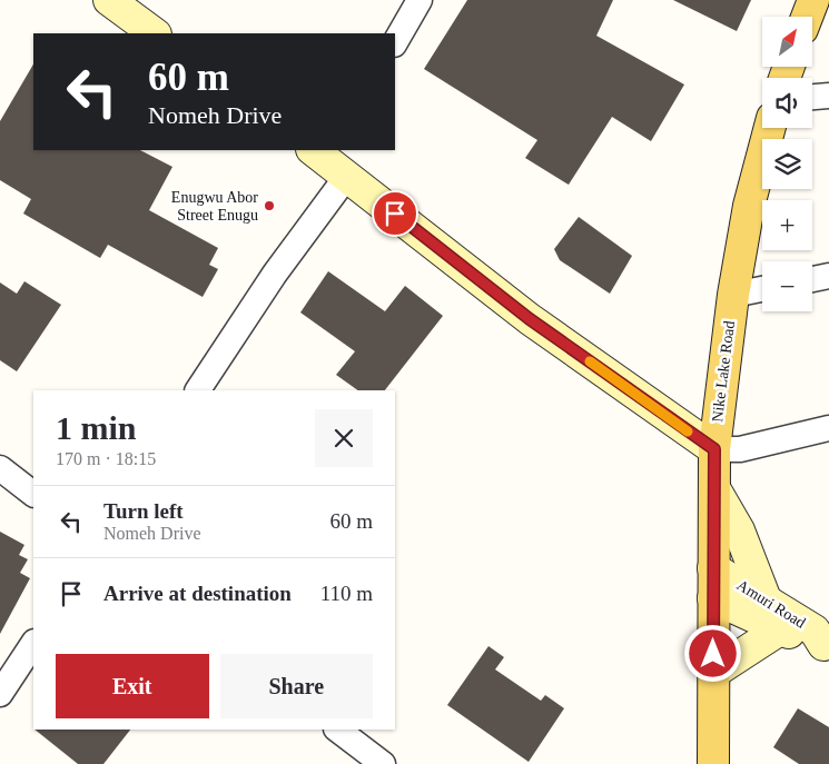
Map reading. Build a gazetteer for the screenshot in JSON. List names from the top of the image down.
{
  "streets": {
    "main road": ["Nike Lake Road", "Amuri Road"]
  },
  "crossings": [
    ["Nike Lake Road", "Amuri Road"]
  ],
  "places": ["Enugwu Abor Street Enugu"],
  "north": "top right",
  "page": {
    "map_buttons": ["+", "−"],
    "turn": ["60 m", "Nomeh Drive"],
    "heading": ["1 min", "170 m · 18:15"],
    "list": [
      {
        "name": "Turn left",
        "note": "Nomeh Drive",
        "value": "60 m"
      },
      {
        "name": "Arrive at destination",
        "value": "110 m"
      }
    ],
    "buttons": ["Exit", "Share"]
  }
}
